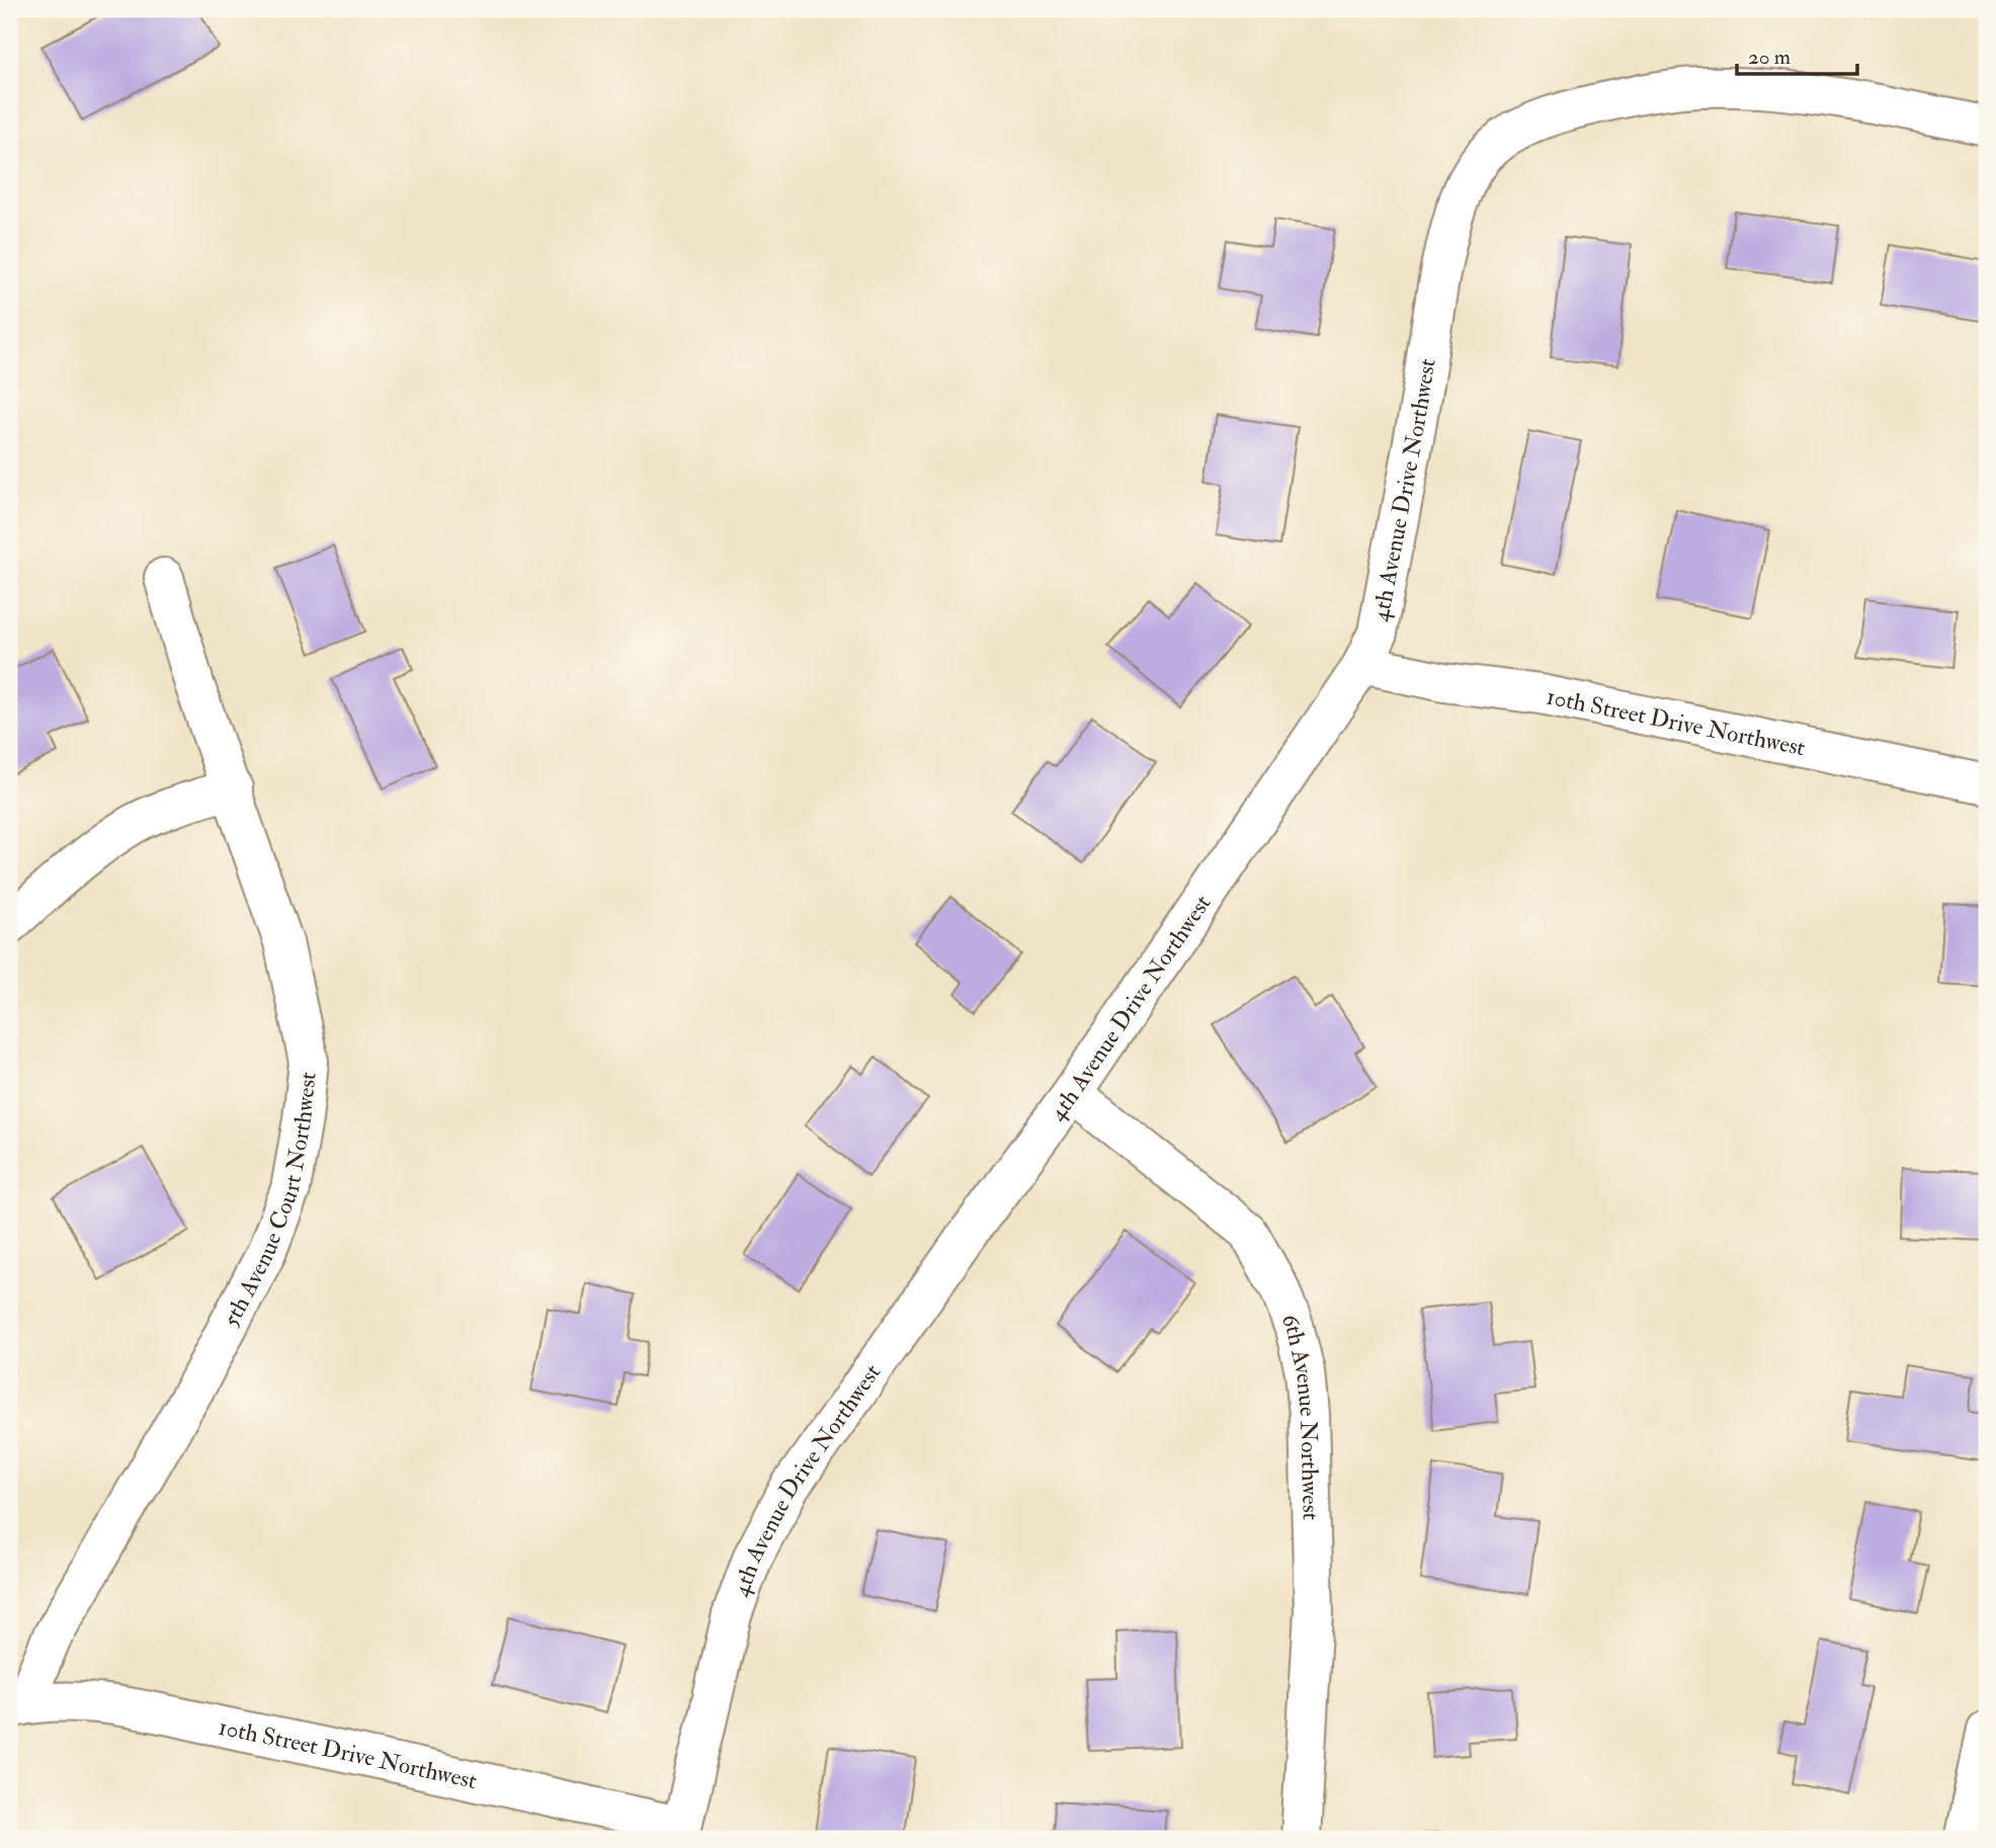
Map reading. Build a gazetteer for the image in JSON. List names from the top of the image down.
{
  "streets": {
    "street": [
      "4th Avenue Drive Northwest",
      "10th Street Drive Northwest",
      "5th Avenue Court Northwest",
      "6th Avenue Northwest"
    ]
  },
  "crossings": [
    ["4th Avenue Drive Northwest", "10th Street Drive Northwest"],
    ["4th Avenue Drive Northwest", "6th Avenue Northwest"],
    ["10th Street Drive Northwest", "5th Avenue Court Northwest"]
  ],
  "scale_bar": "20 m"
}
